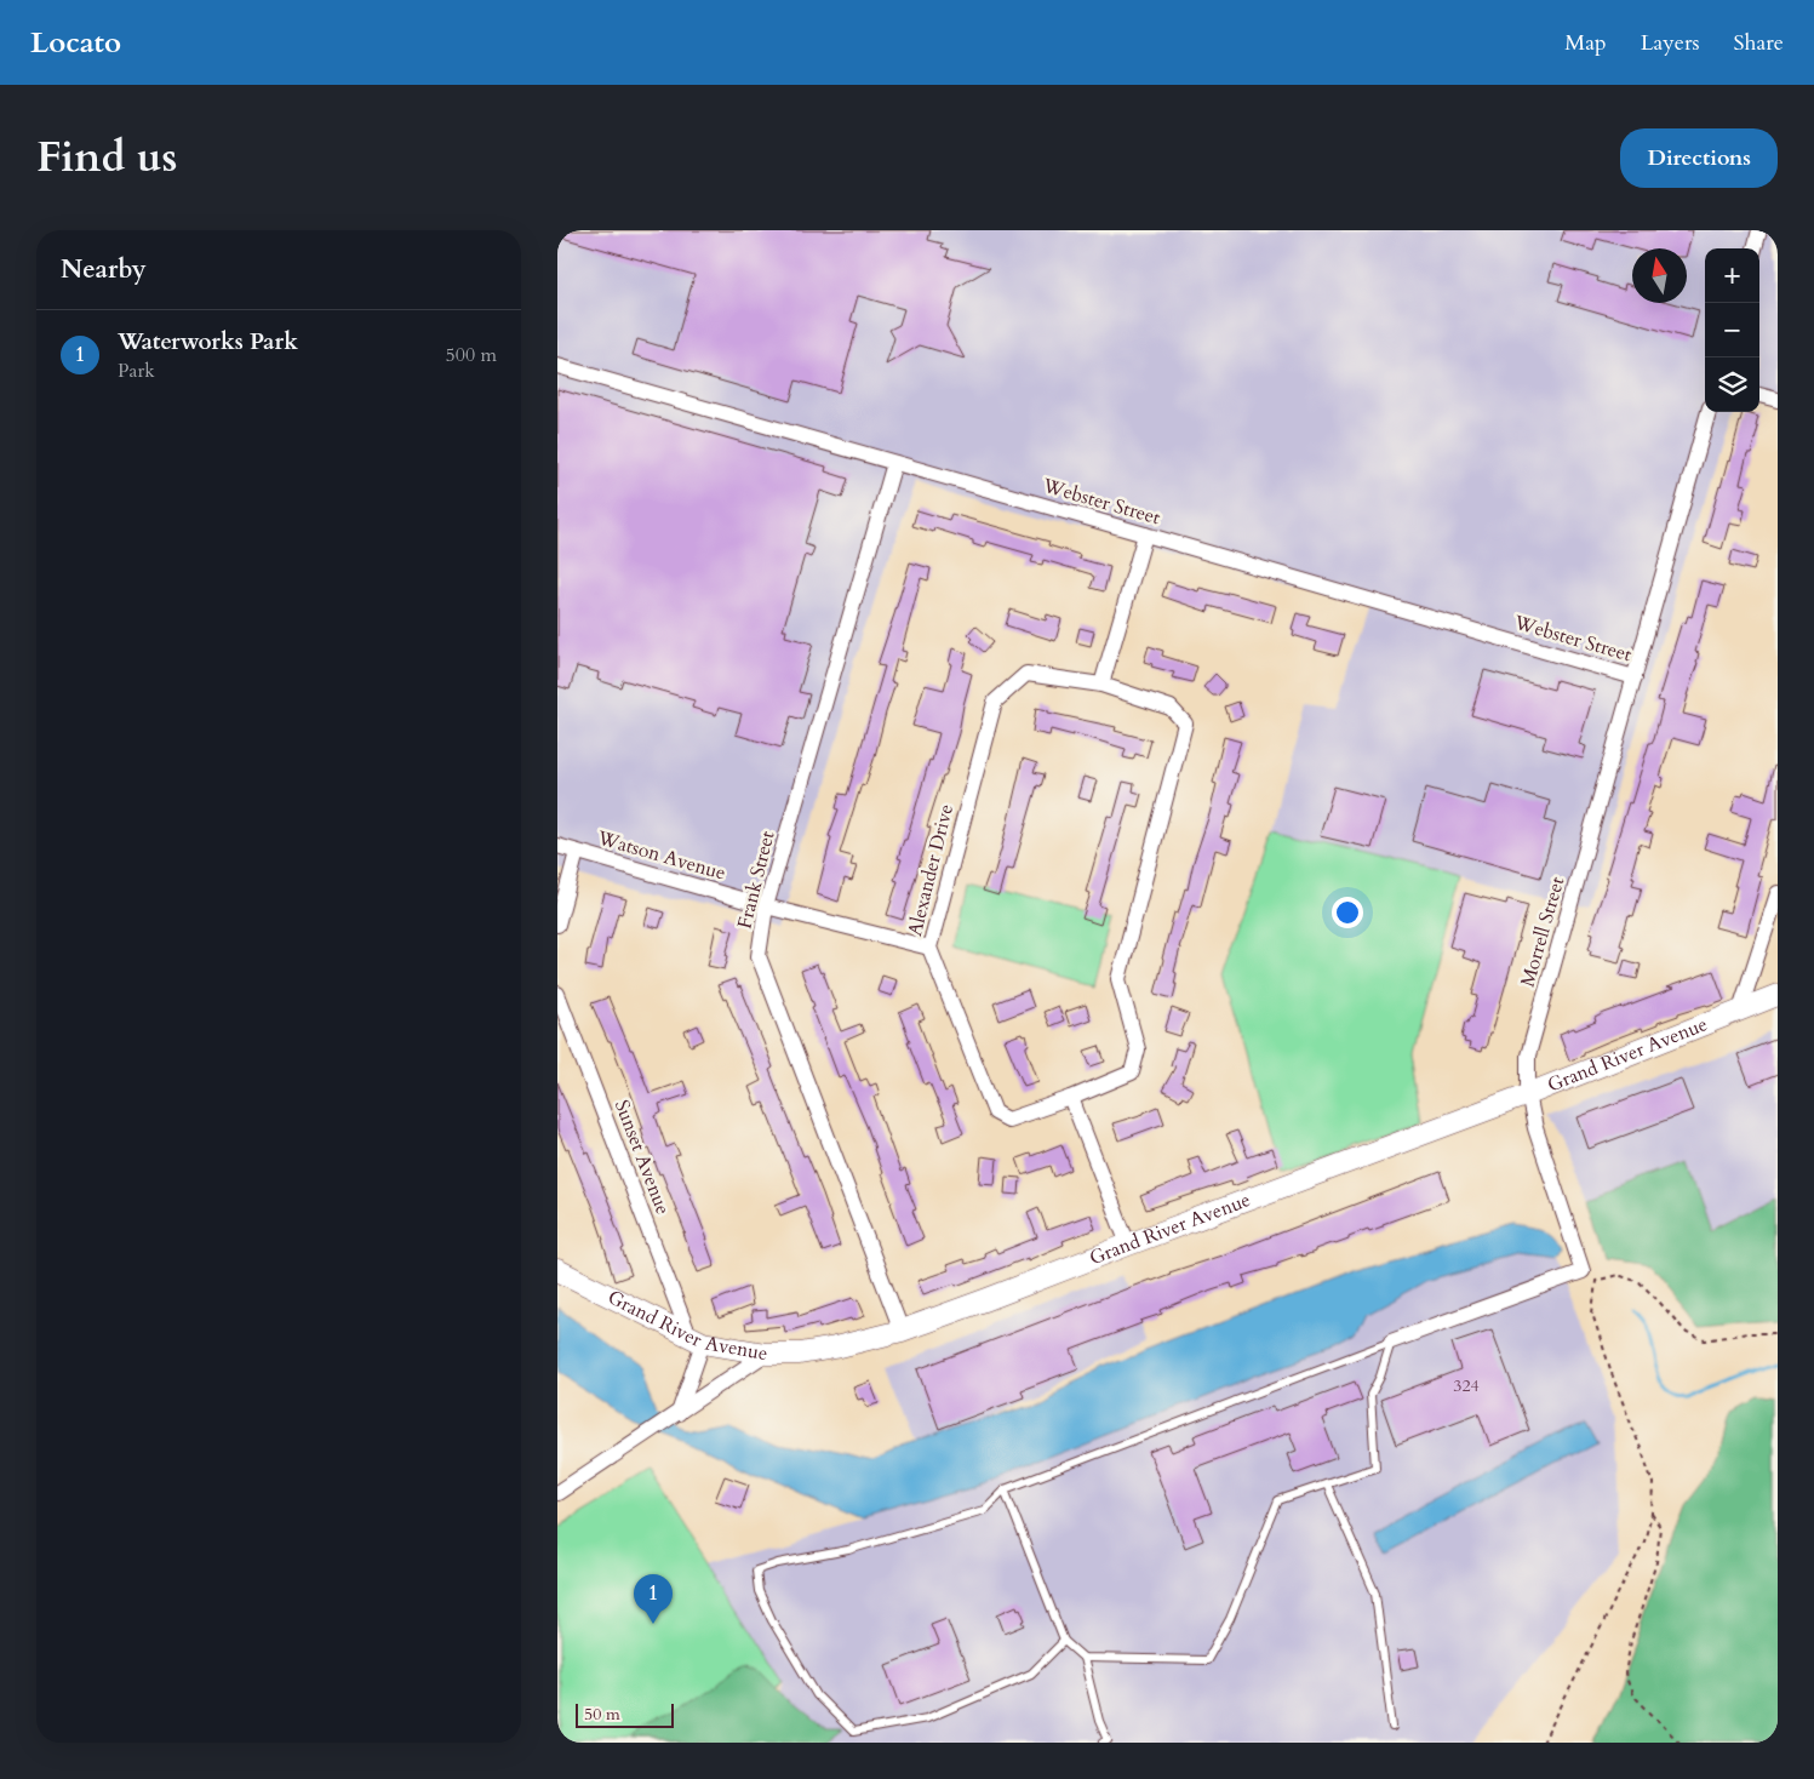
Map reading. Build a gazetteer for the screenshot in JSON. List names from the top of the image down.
{
  "streets": {
    "street": [
      "Webster Street",
      "Watson Avenue",
      "Alexander Drive",
      "Frank Street",
      "Morrell Street",
      "Grand River Avenue",
      "Sunset Avenue"
    ]
  },
  "crossings": [
    ["Webster Street", "Frank Street"],
    ["Webster Street", "Morrell Street"],
    ["Watson Avenue", "Alexander Drive"],
    ["Watson Avenue", "Frank Street"],
    ["Frank Street", "Grand River Avenue"],
    ["Morrell Street", "Grand River Avenue"],
    ["Grand River Avenue", "Sunset Avenue"]
  ],
  "house_numbers": ["324"],
  "scale_bar": "50 m",
  "north": "top",
  "page": {
    "header": "Locato",
    "nav": ["Map", "Layers", "Share"],
    "title": "Find us",
    "buttons": "Directions",
    "heading": "Nearby",
    "map_buttons": ["+", "−"],
    "list": [
      {
        "mark": "1",
        "name": "Waterworks Park",
        "note": "Park",
        "value": "500 m"
      }
    ],
    "pins": "1",
    "scale": "50 m"
  }
}
